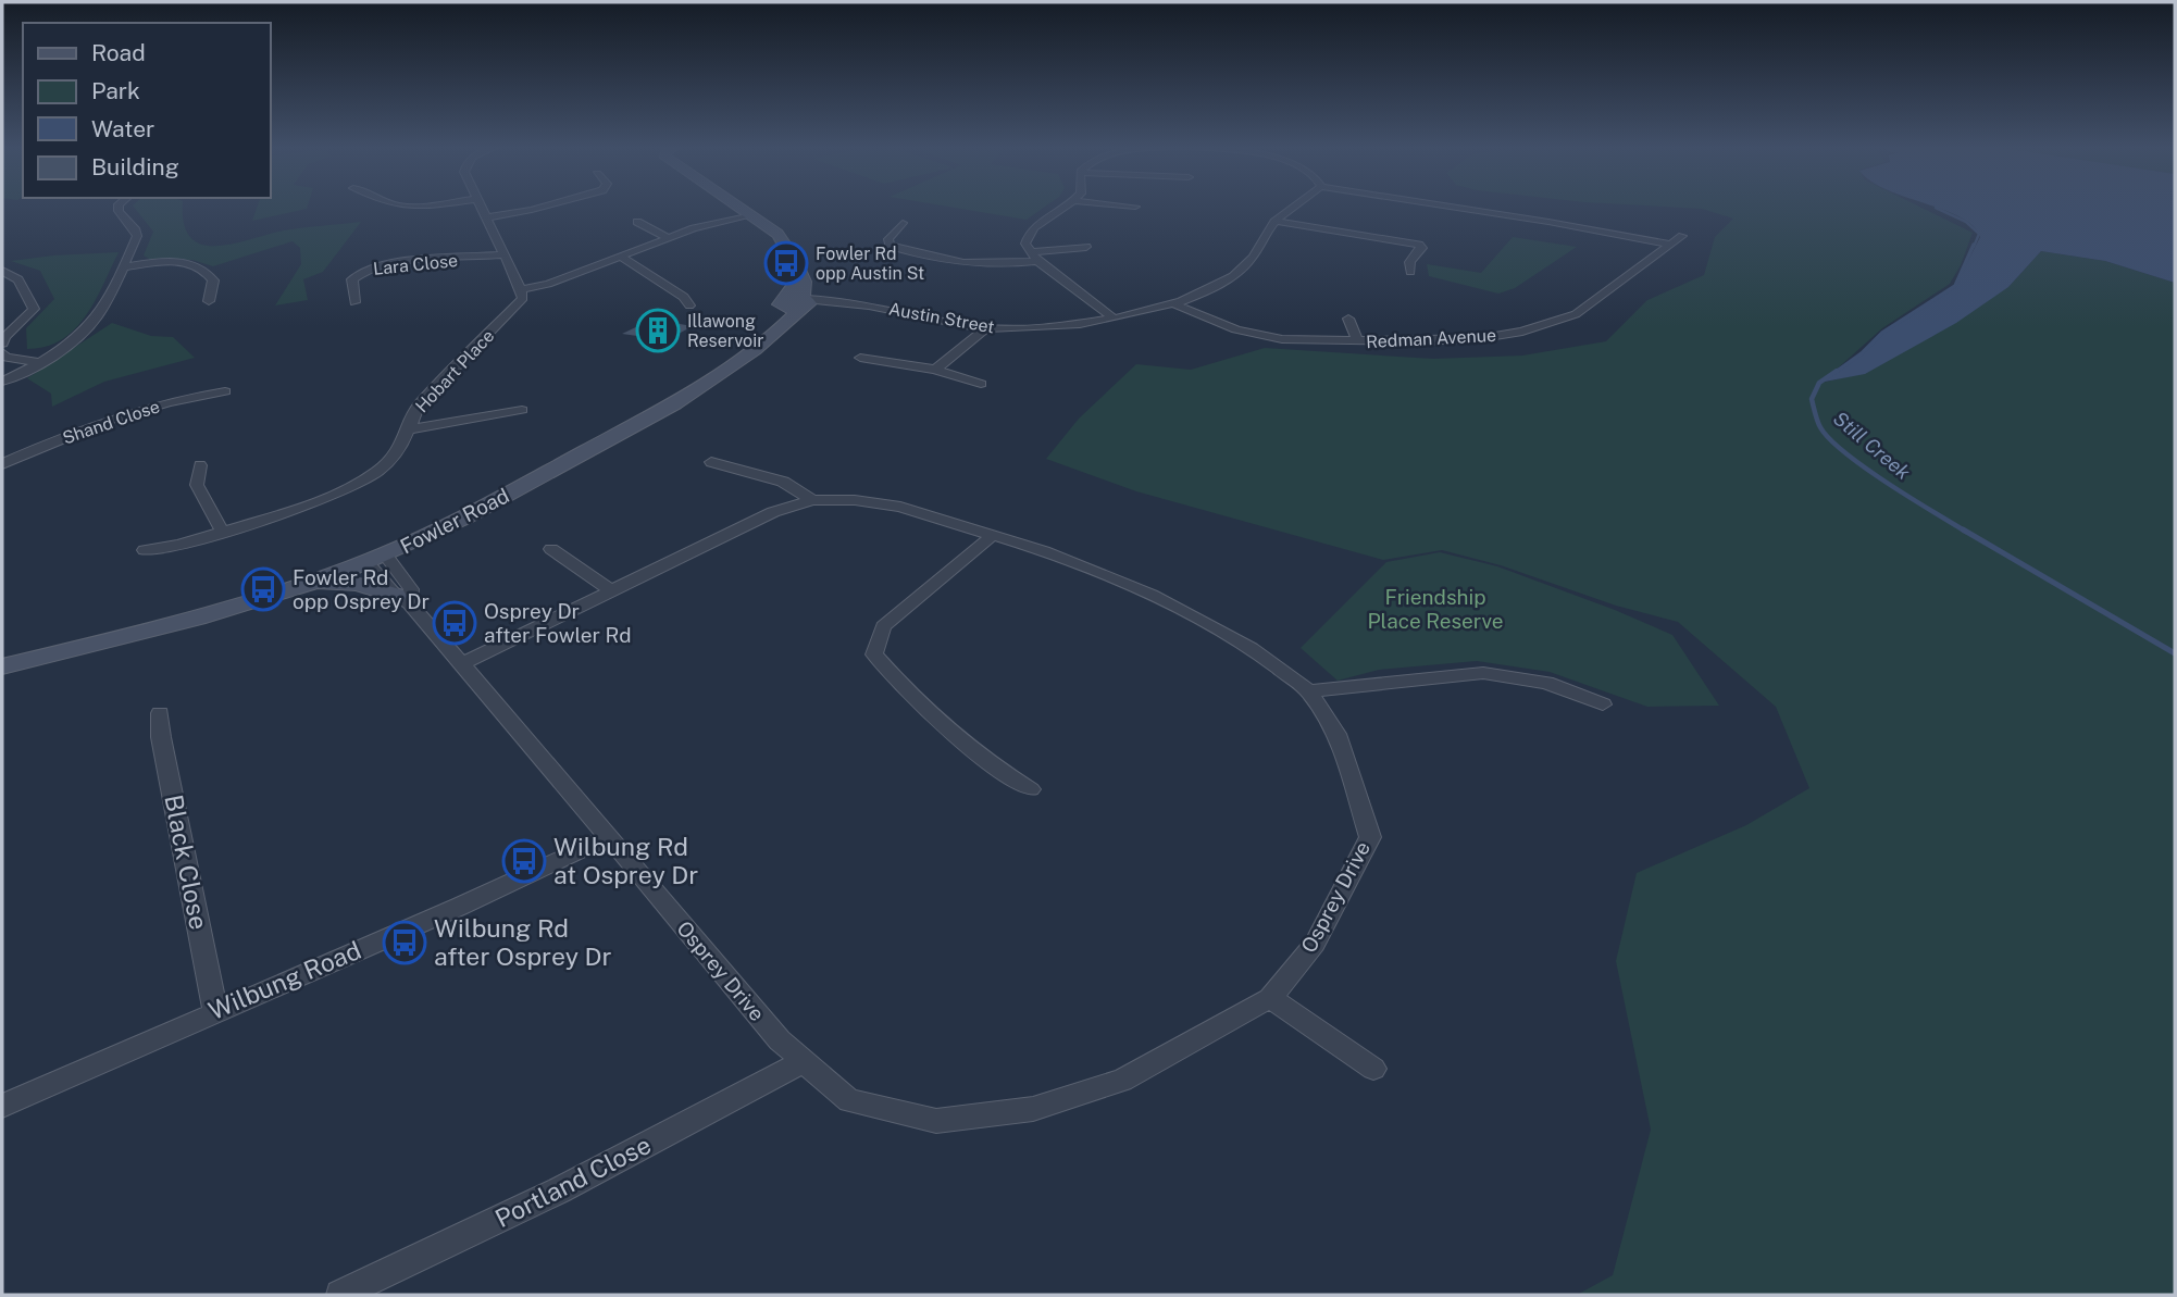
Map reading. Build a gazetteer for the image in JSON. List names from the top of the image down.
{
  "streets": {
    "street": [
      "Lara Close",
      "Austin Street",
      "Redman Avenue",
      "Hobart Place",
      "Shand Close",
      "Fowler Road",
      "Black Close",
      "Osprey Drive",
      "Wilbung Road",
      "Portland Close"
    ]
  },
  "crossings": [
    ["Austin Street", "Redman Avenue"],
    ["Austin Street", "Fowler Road"],
    ["Fowler Road", "Osprey Drive"],
    ["Black Close", "Wilbung Road"],
    ["Osprey Drive", "Wilbung Road"],
    ["Osprey Drive", "Portland Close"]
  ],
  "water": ["Still Creek"],
  "parks": ["Friendship Place Reserve"],
  "places": {
    "bus stop": [
      "Fowler Rd opp Austin St",
      "Fowler Rd opp Osprey Dr",
      "Osprey Dr after Fowler Rd",
      "Wilbung Rd at Osprey Dr",
      "Wilbung Rd after Osprey Dr"
    ],
    "building": ["Illawong Reservoir"]
  },
  "legend": [
    "Road",
    "Park",
    "Water",
    "Building"
  ]
}
